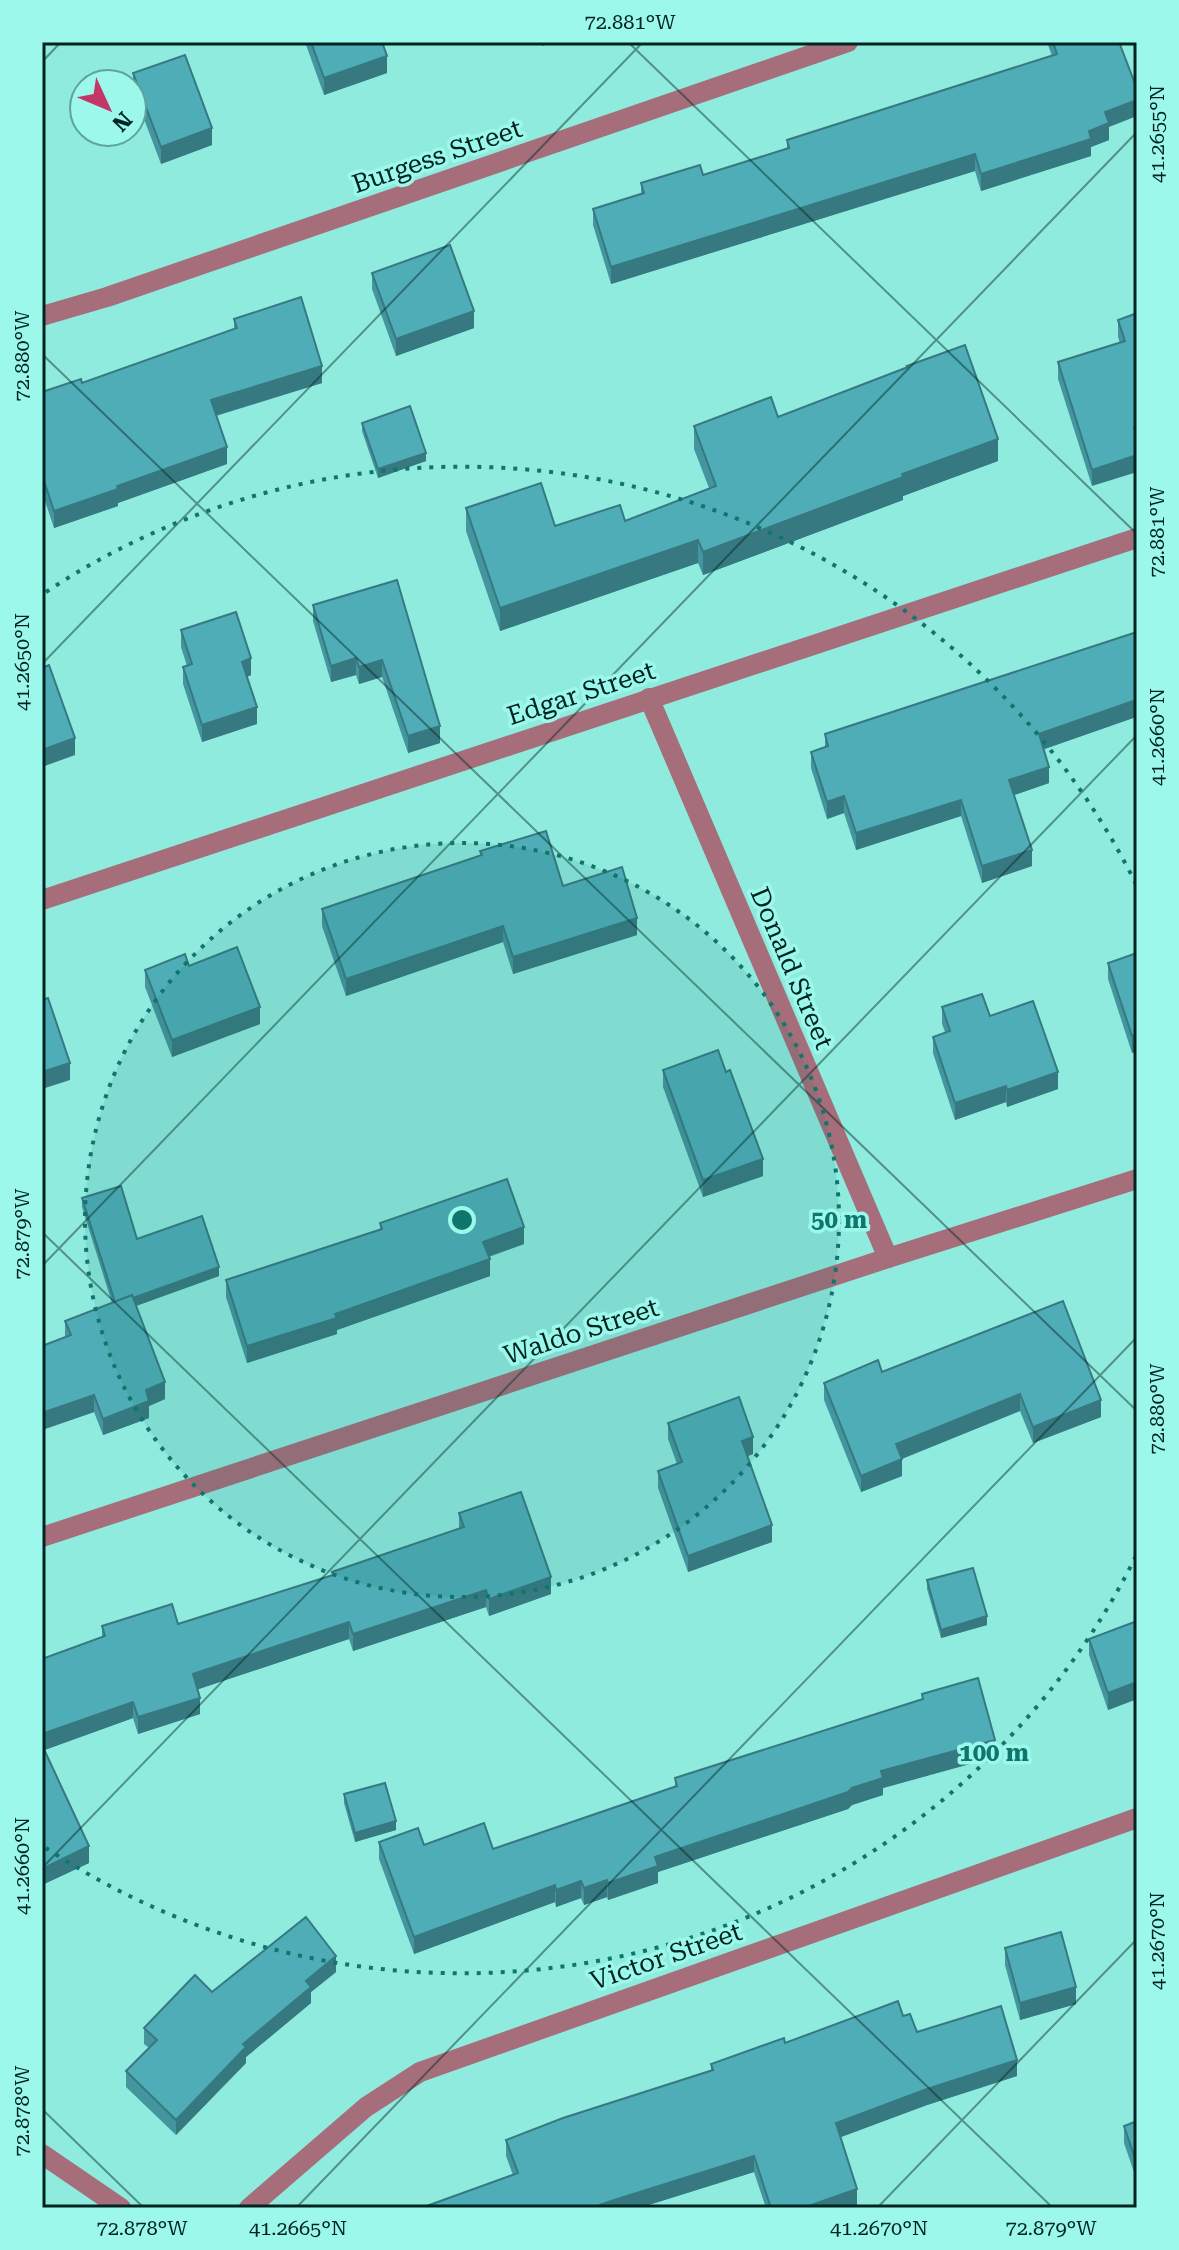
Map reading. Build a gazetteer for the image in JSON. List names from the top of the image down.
{
  "streets": {
    "street": [
      "Burgess Street",
      "Edgar Street",
      "Donald Street",
      "Waldo Street",
      "Victor Street"
    ]
  },
  "crossings": [
    ["Edgar Street", "Donald Street"],
    ["Donald Street", "Waldo Street"]
  ],
  "north": "bottom right",
  "coordinates": [
    "72.881°W",
    "41.2655°N",
    "72.880°W",
    "41.2650°N",
    "41.2660°N",
    "72.879°W",
    "41.2670°N",
    "72.878°W",
    "41.2665°N"
  ],
  "rings": ["50 m", "100 m"]
}
